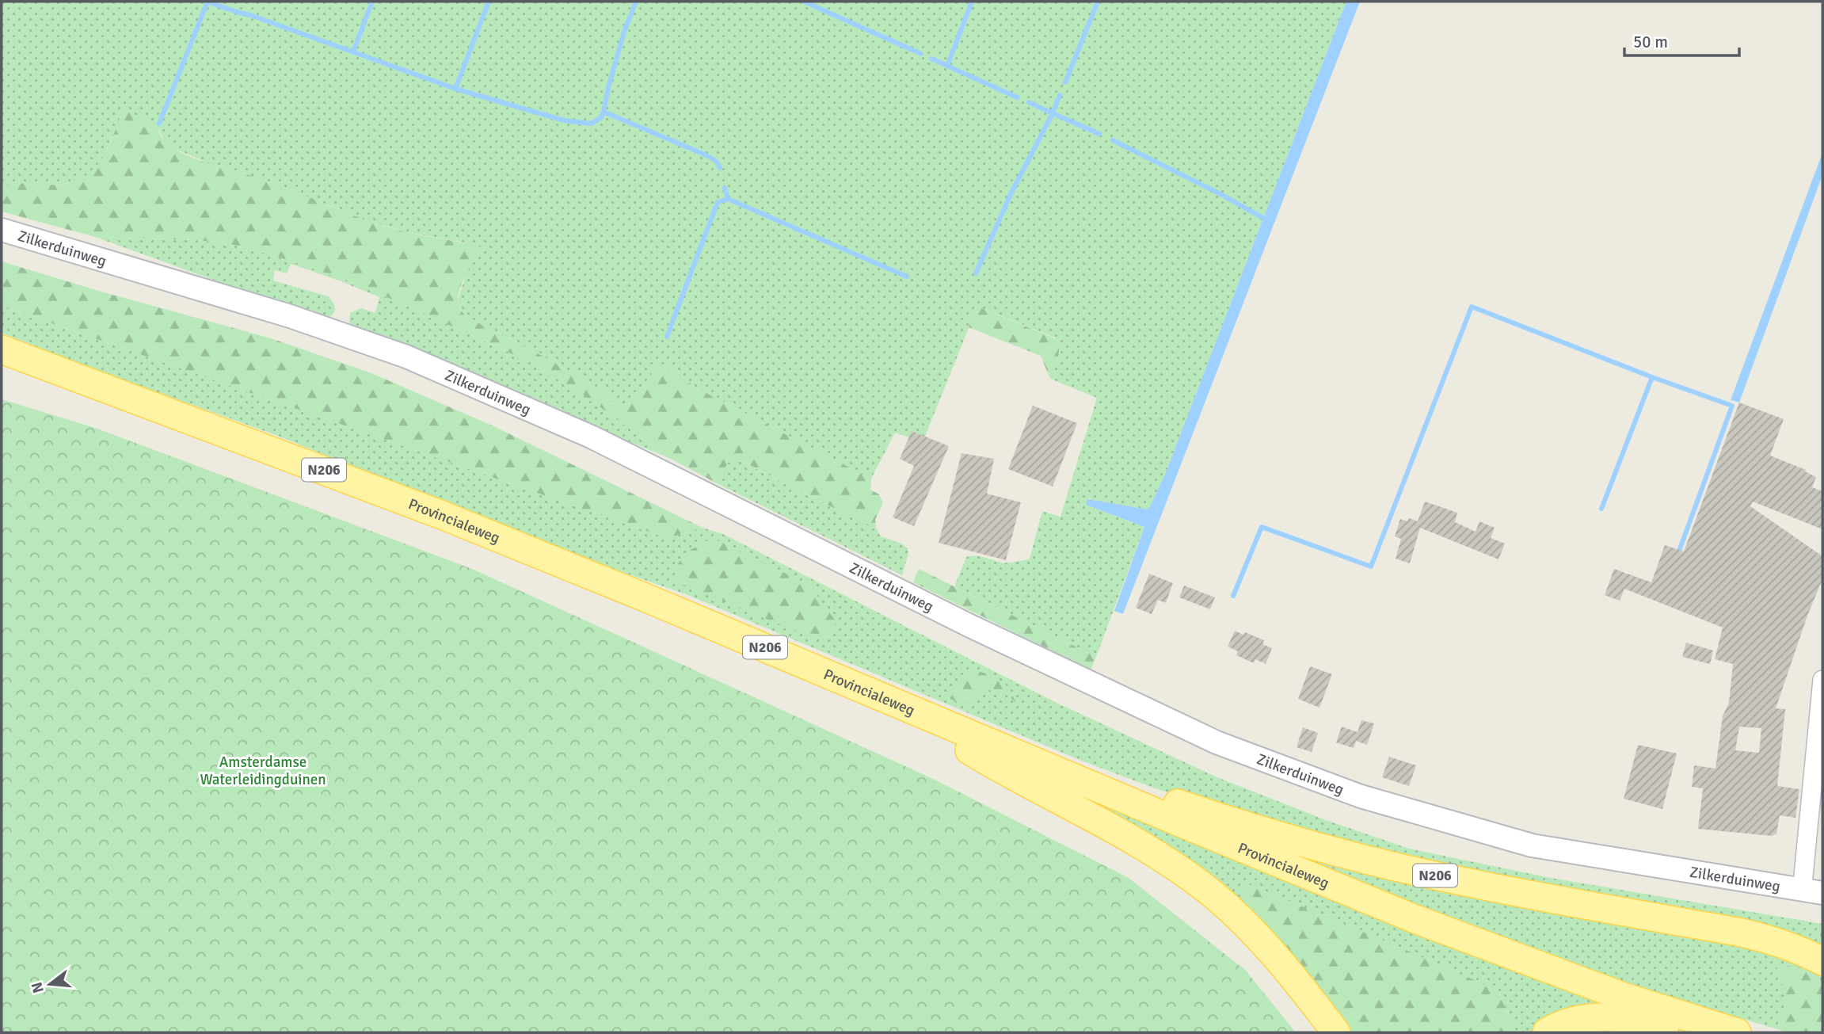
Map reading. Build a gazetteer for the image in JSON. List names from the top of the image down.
{
  "streets": {
    "main road": ["N206", "Provincialeweg"],
    "street": ["Zilkerduinweg"]
  },
  "crossings": [
    ["N206", "Provincialeweg"]
  ],
  "parks": ["Amsterdamse Waterleidingduinen"],
  "scale_bar": "50 m",
  "north": "left"
}
